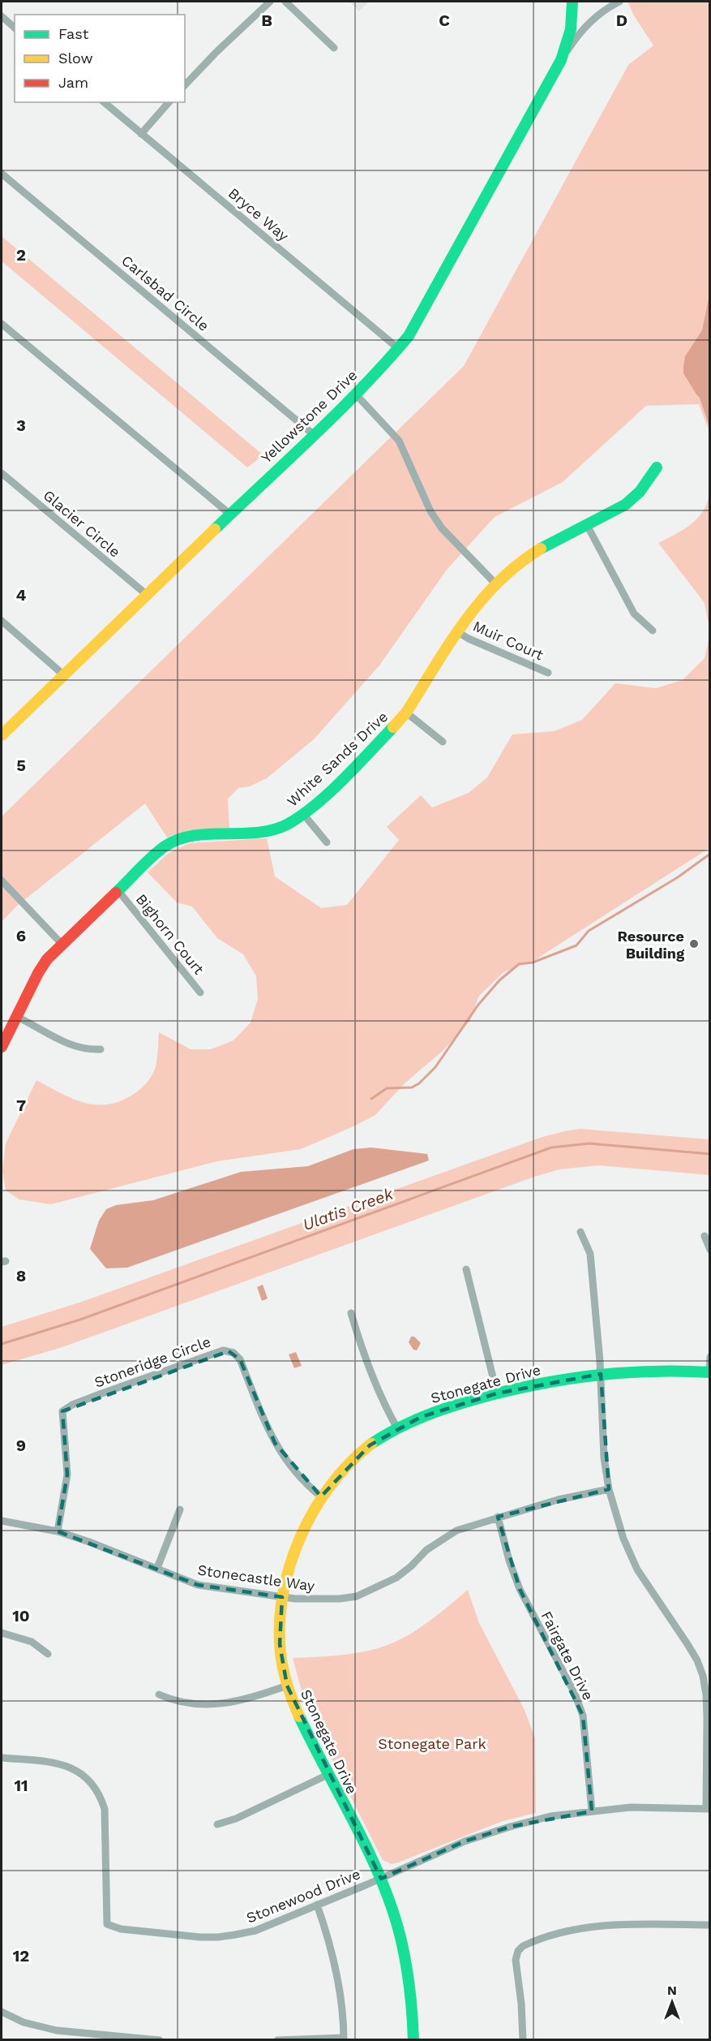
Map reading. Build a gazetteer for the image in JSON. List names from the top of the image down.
{
  "streets": {
    "street": [
      "Bryce Way",
      "Carlsbad Circle",
      "Yellowstone Drive",
      "Glacier Circle",
      "Muir Court",
      "White Sands Drive",
      "Bighorn Court",
      "Stoneridge Circle",
      "Stonegate Drive",
      "Stonecastle Way",
      "Fairgate Drive",
      "Stonewood Drive"
    ]
  },
  "crossings": [
    ["Bryce Way", "Yellowstone Drive"],
    ["Carlsbad Circle", "Yellowstone Drive"],
    ["Yellowstone Drive", "Glacier Circle"],
    ["Muir Court", "White Sands Drive"],
    ["White Sands Drive", "Bighorn Court"],
    ["Stoneridge Circle", "Stonegate Drive"],
    ["Stoneridge Circle", "Stonecastle Way"],
    ["Stonegate Drive", "Stonecastle Way"],
    ["Stonegate Drive", "Stonewood Drive"],
    ["Stonecastle Way", "Fairgate Drive"],
    ["Fairgate Drive", "Stonewood Drive"]
  ],
  "water": ["Ulatis Creek"],
  "parks": ["Stonegate Park"],
  "places": ["Resource Building"],
  "legend": ["Fast", "Slow", "Jam"],
  "north": "top",
  "grid": {
    "columns": ["B", "C", "D"],
    "rows": [
      "2",
      "3",
      "4",
      "5",
      "6",
      "7",
      "8",
      "9",
      "10",
      "11",
      "12"
    ]
  }
}
